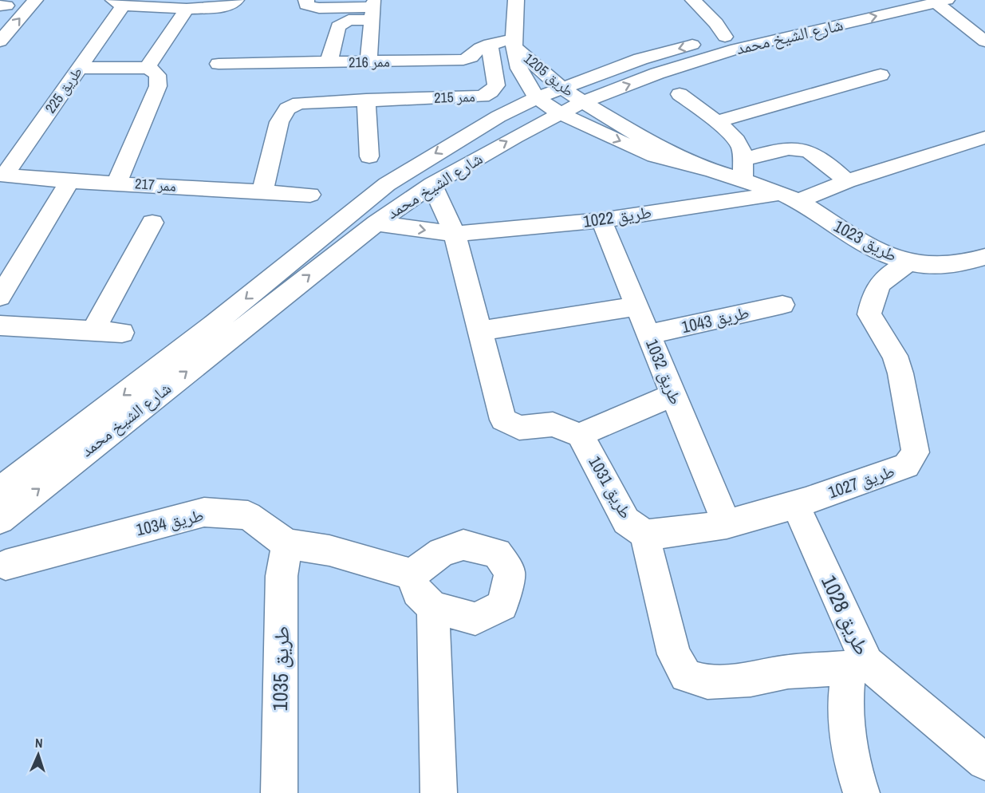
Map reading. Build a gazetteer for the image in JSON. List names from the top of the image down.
{
  "streets": {
    "street": [
      "شارع الشيخ محمد",
      "ممر 216",
      "طريق 1205",
      "طريق 225",
      "ممر 215",
      "ممر 217",
      "طريق 1022",
      "طريق 1023",
      "طريق 1043",
      "طريق 1032",
      "طريق 1027",
      "طريق 1031",
      "طريق 1034",
      "طريق 1028",
      "طريق 1035"
    ]
  },
  "crossings": [
    ["شارع الشيخ محمد", "طريق 1205"],
    ["شارع الشيخ محمد", "طريق 1022"],
    ["ممر 216", "طريق 1205"],
    ["ممر 216", "ممر 215"],
    ["طريق 1205", "طريق 1023"],
    ["طريق 225", "ممر 217"],
    ["طريق 1022", "طريق 1023"],
    ["طريق 1022", "طريق 1032"],
    ["طريق 1023", "طريق 1027"],
    ["طريق 1043", "طريق 1032"],
    ["طريق 1032", "طريق 1027"],
    ["طريق 1027", "طريق 1031"],
    ["طريق 1027", "طريق 1028"],
    ["طريق 1031", "طريق 1028"],
    ["طريق 1034", "طريق 1035"]
  ],
  "north": "top"
}
